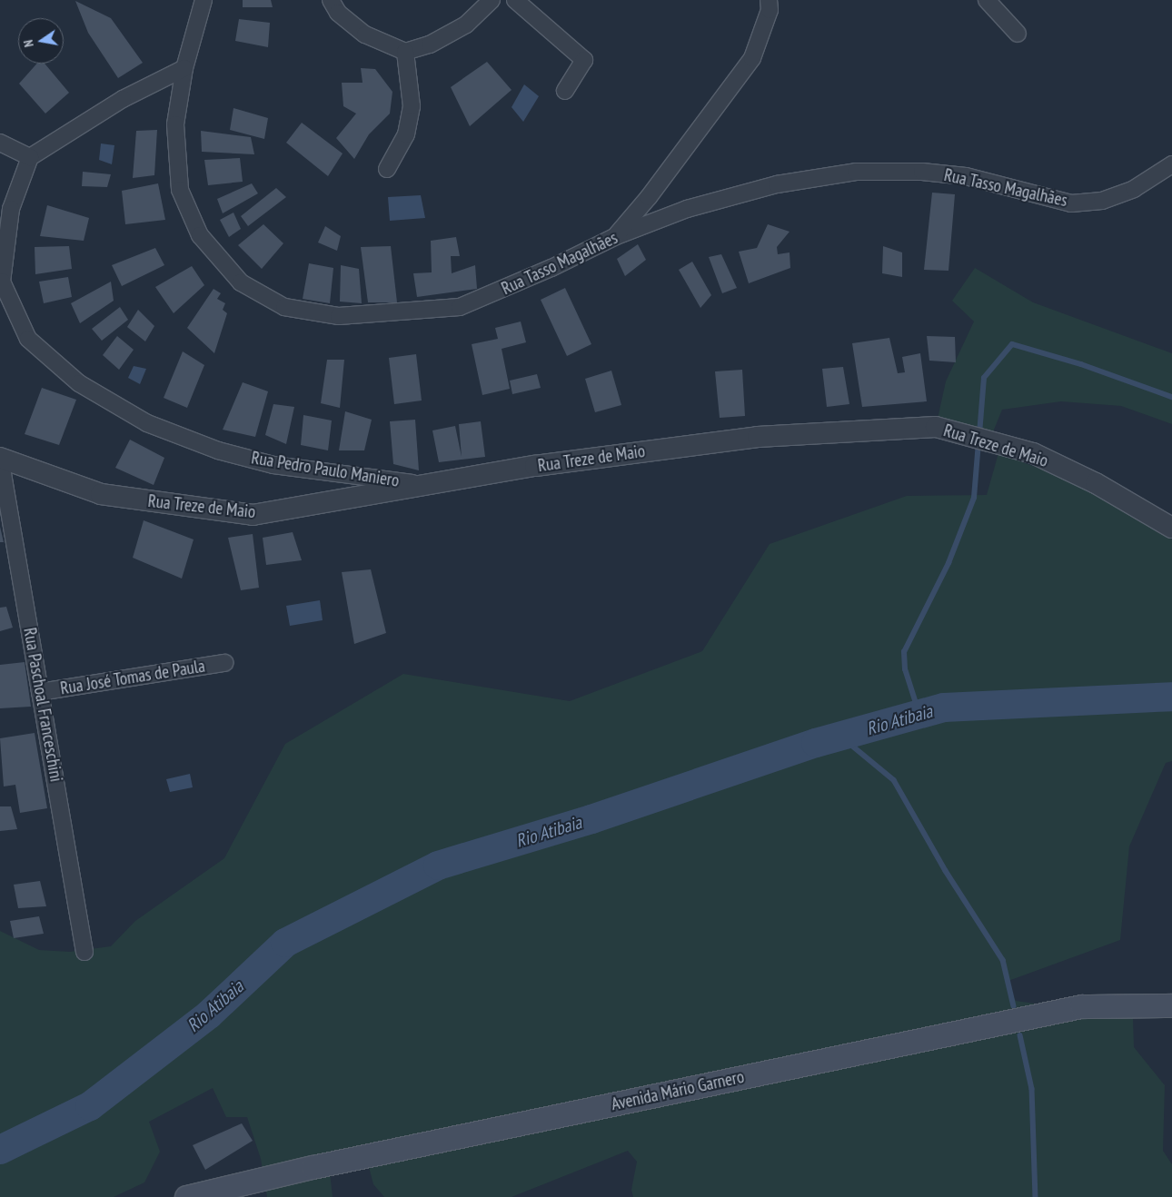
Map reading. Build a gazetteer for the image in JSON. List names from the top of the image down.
{
  "streets": {
    "main road": ["Avenida Mário Garnero"],
    "street": [
      "Rua Tasso Magalhães",
      "Rua Treze de Maio",
      "Rua Pedro Paulo Maniero",
      "Rua José Tomas de Paula",
      "Rua Paschoal Franceschini"
    ]
  },
  "crossings": [
    ["Rua Treze de Maio", "Rua Pedro Paulo Maniero"],
    ["Rua Treze de Maio", "Rua Paschoal Franceschini"],
    ["Rua José Tomas de Paula", "Rua Paschoal Franceschini"]
  ],
  "water": ["Rio Atibaia"],
  "north": "left"
}
